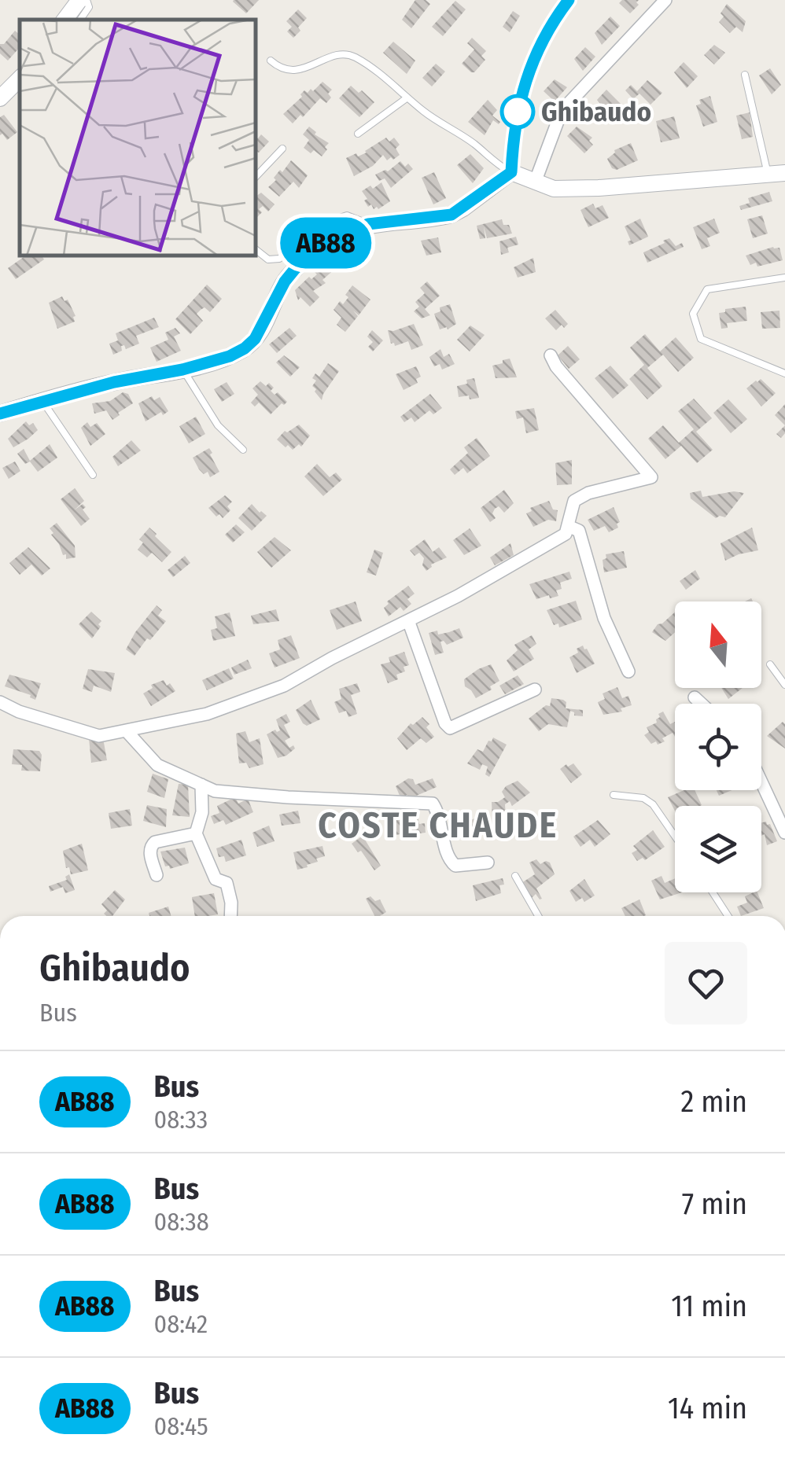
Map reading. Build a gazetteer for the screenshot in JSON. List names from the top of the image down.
{
  "districts": ["COSTE CHAUDE"],
  "places": ["Ghibaudo"],
  "lines": ["bus line AB88"],
  "north": "top",
  "page": {
    "on_map": "AB88",
    "heading": ["Ghibaudo", "Bus"],
    "list": [
      {
        "mark": "AB88",
        "name": "Bus",
        "note": "08:33",
        "value": "2 min"
      },
      {
        "mark": "AB88",
        "name": "Bus",
        "note": "08:38",
        "value": "7 min"
      },
      {
        "mark": "AB88",
        "name": "Bus",
        "note": "08:42",
        "value": "11 min"
      },
      {
        "mark": "AB88",
        "name": "Bus",
        "note": "08:45",
        "value": "14 min"
      }
    ]
  }
}
